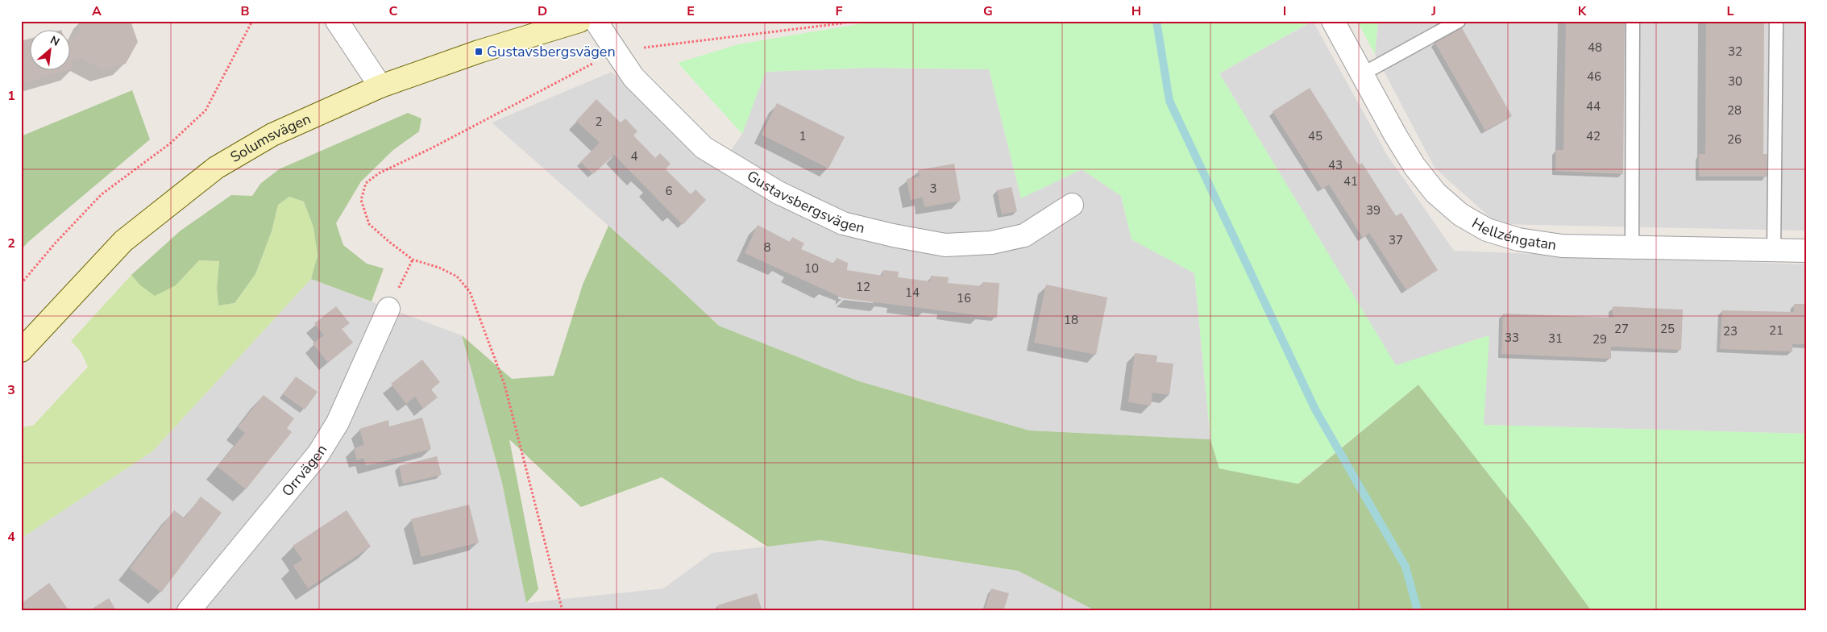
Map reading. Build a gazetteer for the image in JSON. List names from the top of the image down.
{
  "streets": {
    "main road": ["Solumsvägen"],
    "street": ["Gustavsbergsvägen", "Hellzéngatan", "Orrvägen"]
  },
  "places": {
    "transit": ["Gustavsbergsvägen"]
  },
  "house_numbers": [
    "48",
    "32",
    "46",
    "30",
    "44",
    "28",
    "2",
    "1",
    "45",
    "42",
    "26",
    "4",
    "43",
    "41",
    "3",
    "6",
    "39",
    "37",
    "8",
    "10",
    "12",
    "14",
    "16",
    "18",
    "27",
    "25",
    "21",
    "23",
    "33",
    "31",
    "29"
  ],
  "north": "top right",
  "grid": {
    "columns": [
      "A",
      "B",
      "C",
      "D",
      "E",
      "F",
      "G",
      "H",
      "I",
      "J",
      "K",
      "L"
    ],
    "rows": [
      "1",
      "2",
      "3",
      "4"
    ]
  }
}
